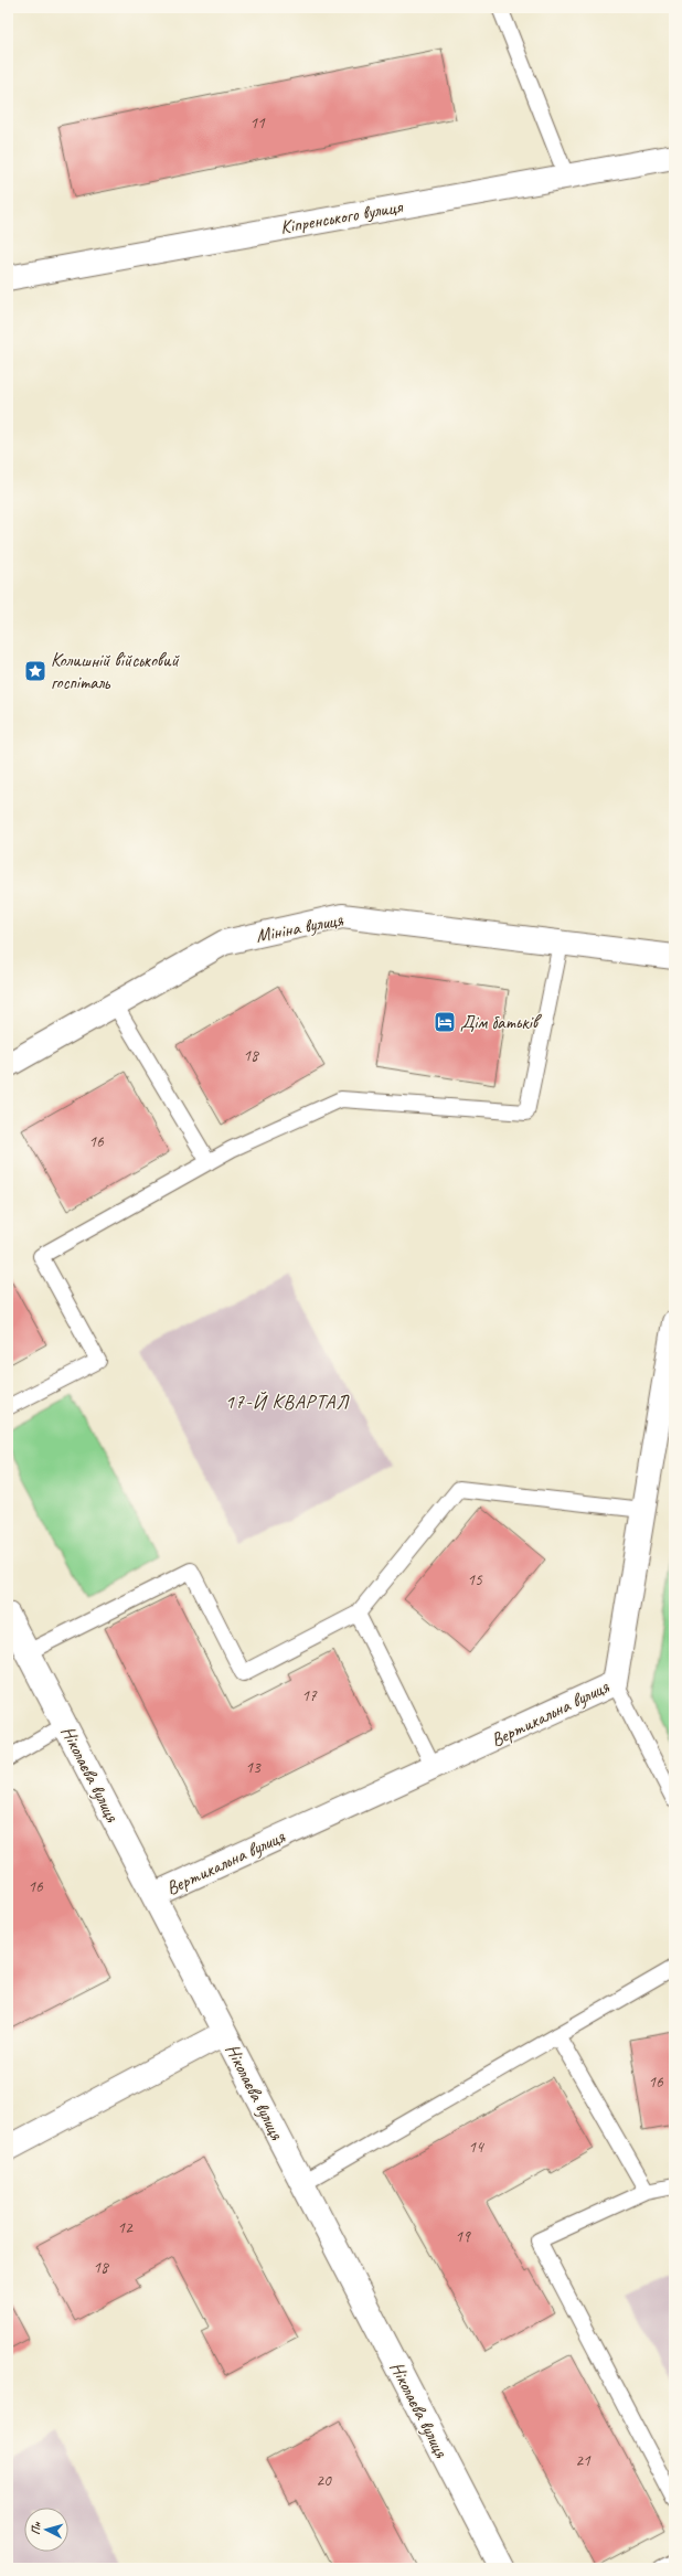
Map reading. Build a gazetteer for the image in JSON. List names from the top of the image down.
{
  "streets": {
    "street": [
      "Кіпренського вулиця",
      "Мініна вулиця",
      "Вертикальна вулиця",
      "Ніколаєва вулиця"
    ]
  },
  "crossings": [
    ["Вертикальна вулиця", "Ніколаєва вулиця"]
  ],
  "districts": ["17-Й КВАРТАЛ"],
  "places": {
    "place": ["Колишній військовий госпіталь"],
    "hotel": ["Дім батьків"]
  },
  "house_numbers": [
    "11",
    "18",
    "16",
    "15",
    "17",
    "13",
    "16",
    "16",
    "14",
    "12",
    "19",
    "18",
    "21",
    "20"
  ],
  "north": "left"
}
